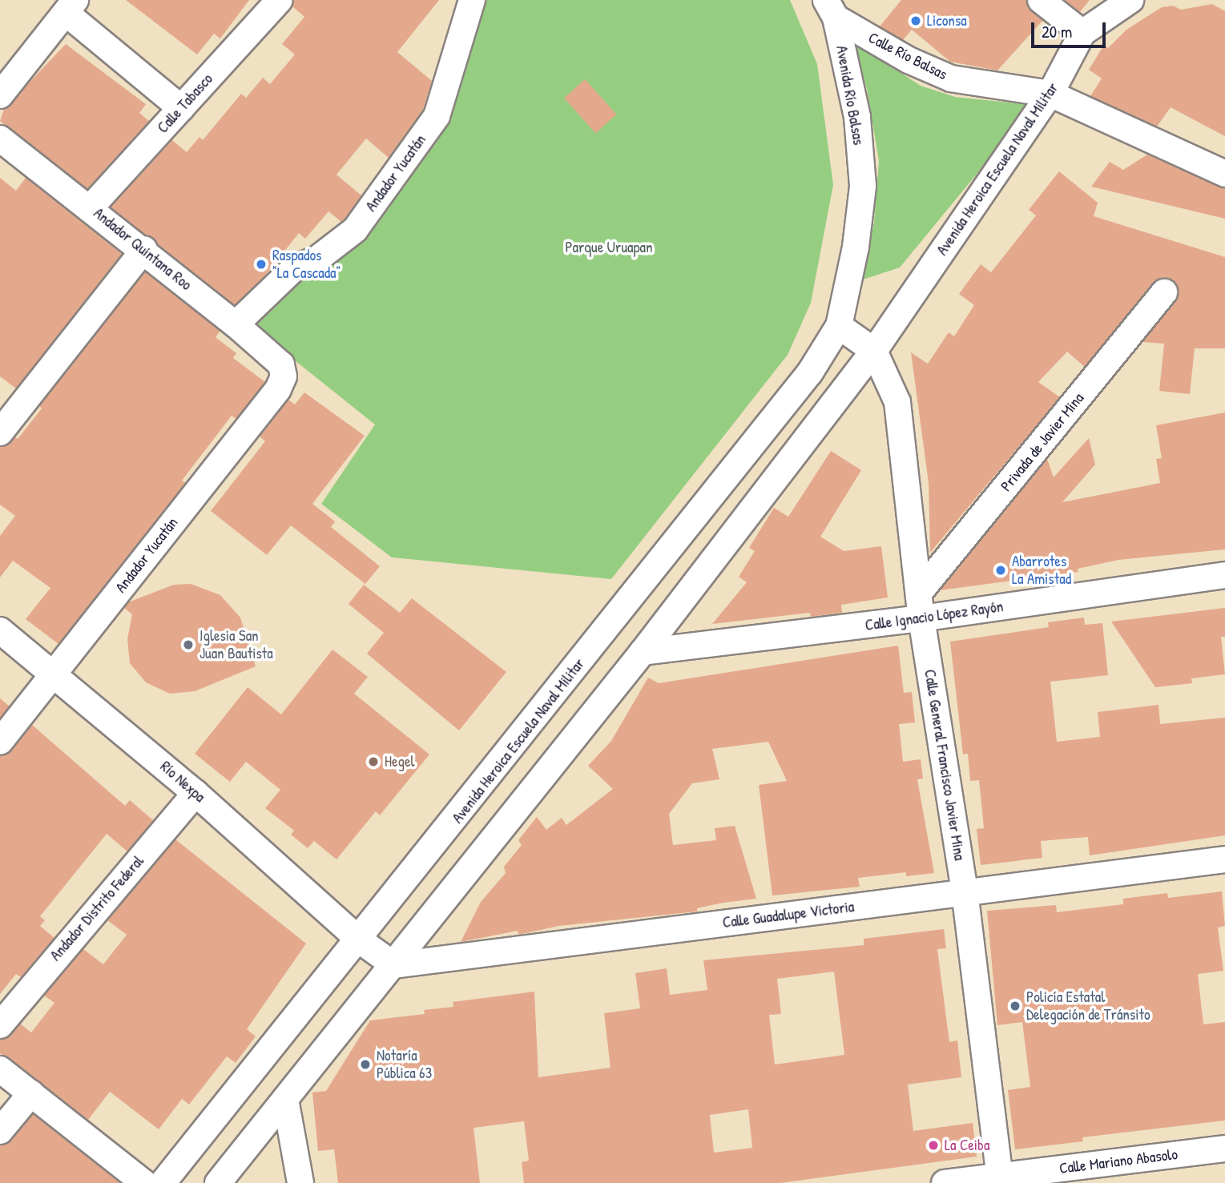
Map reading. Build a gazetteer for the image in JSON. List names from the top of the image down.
{
  "streets": {
    "street": [
      "Calle Río Balsas",
      "Avenida Río Balsas",
      "Calle Tabasco",
      "Avenida Heroica Escuela Naval Militar",
      "Andador Yucatán",
      "Andador Quintana Roo",
      "Privada de Javier Mina",
      "Calle Ignacio López Rayón",
      "Calle General Francisco Javier Mina",
      "Río Nexpa",
      "Andador Distrito Federal",
      "Calle Guadalupe Victoria",
      "Calle Mariano Abasolo"
    ]
  },
  "crossings": [
    ["Calle Río Balsas", "Avenida Río Balsas"],
    ["Calle Río Balsas", "Avenida Heroica Escuela Naval Militar"],
    ["Avenida Río Balsas", "Avenida Heroica Escuela Naval Militar"],
    ["Calle Tabasco", "Andador Quintana Roo"],
    ["Avenida Heroica Escuela Naval Militar", "Calle Ignacio López Rayón"],
    ["Avenida Heroica Escuela Naval Militar", "Calle General Francisco Javier Mina"],
    ["Avenida Heroica Escuela Naval Militar", "Río Nexpa"],
    ["Avenida Heroica Escuela Naval Militar", "Calle Guadalupe Victoria"],
    ["Andador Yucatán", "Andador Quintana Roo"],
    ["Andador Yucatán", "Río Nexpa"],
    ["Privada de Javier Mina", "Calle General Francisco Javier Mina"],
    ["Calle Ignacio López Rayón", "Calle General Francisco Javier Mina"],
    ["Calle General Francisco Javier Mina", "Calle Guadalupe Victoria"],
    ["Calle General Francisco Javier Mina", "Calle Mariano Abasolo"],
    ["Río Nexpa", "Andador Distrito Federal"]
  ],
  "parks": ["Parque Uruapan"],
  "places": [
    "Liconsa",
    "Raspados \"La Cascada\"",
    "Abarrotes La Amistad",
    "Iglesia San Juan Bautista",
    "Hegel",
    "Policía Estatal Delegación de Tránsito",
    "Notaría Pública 63",
    "La Ceiba"
  ],
  "scale_bar": "20 m"
}
